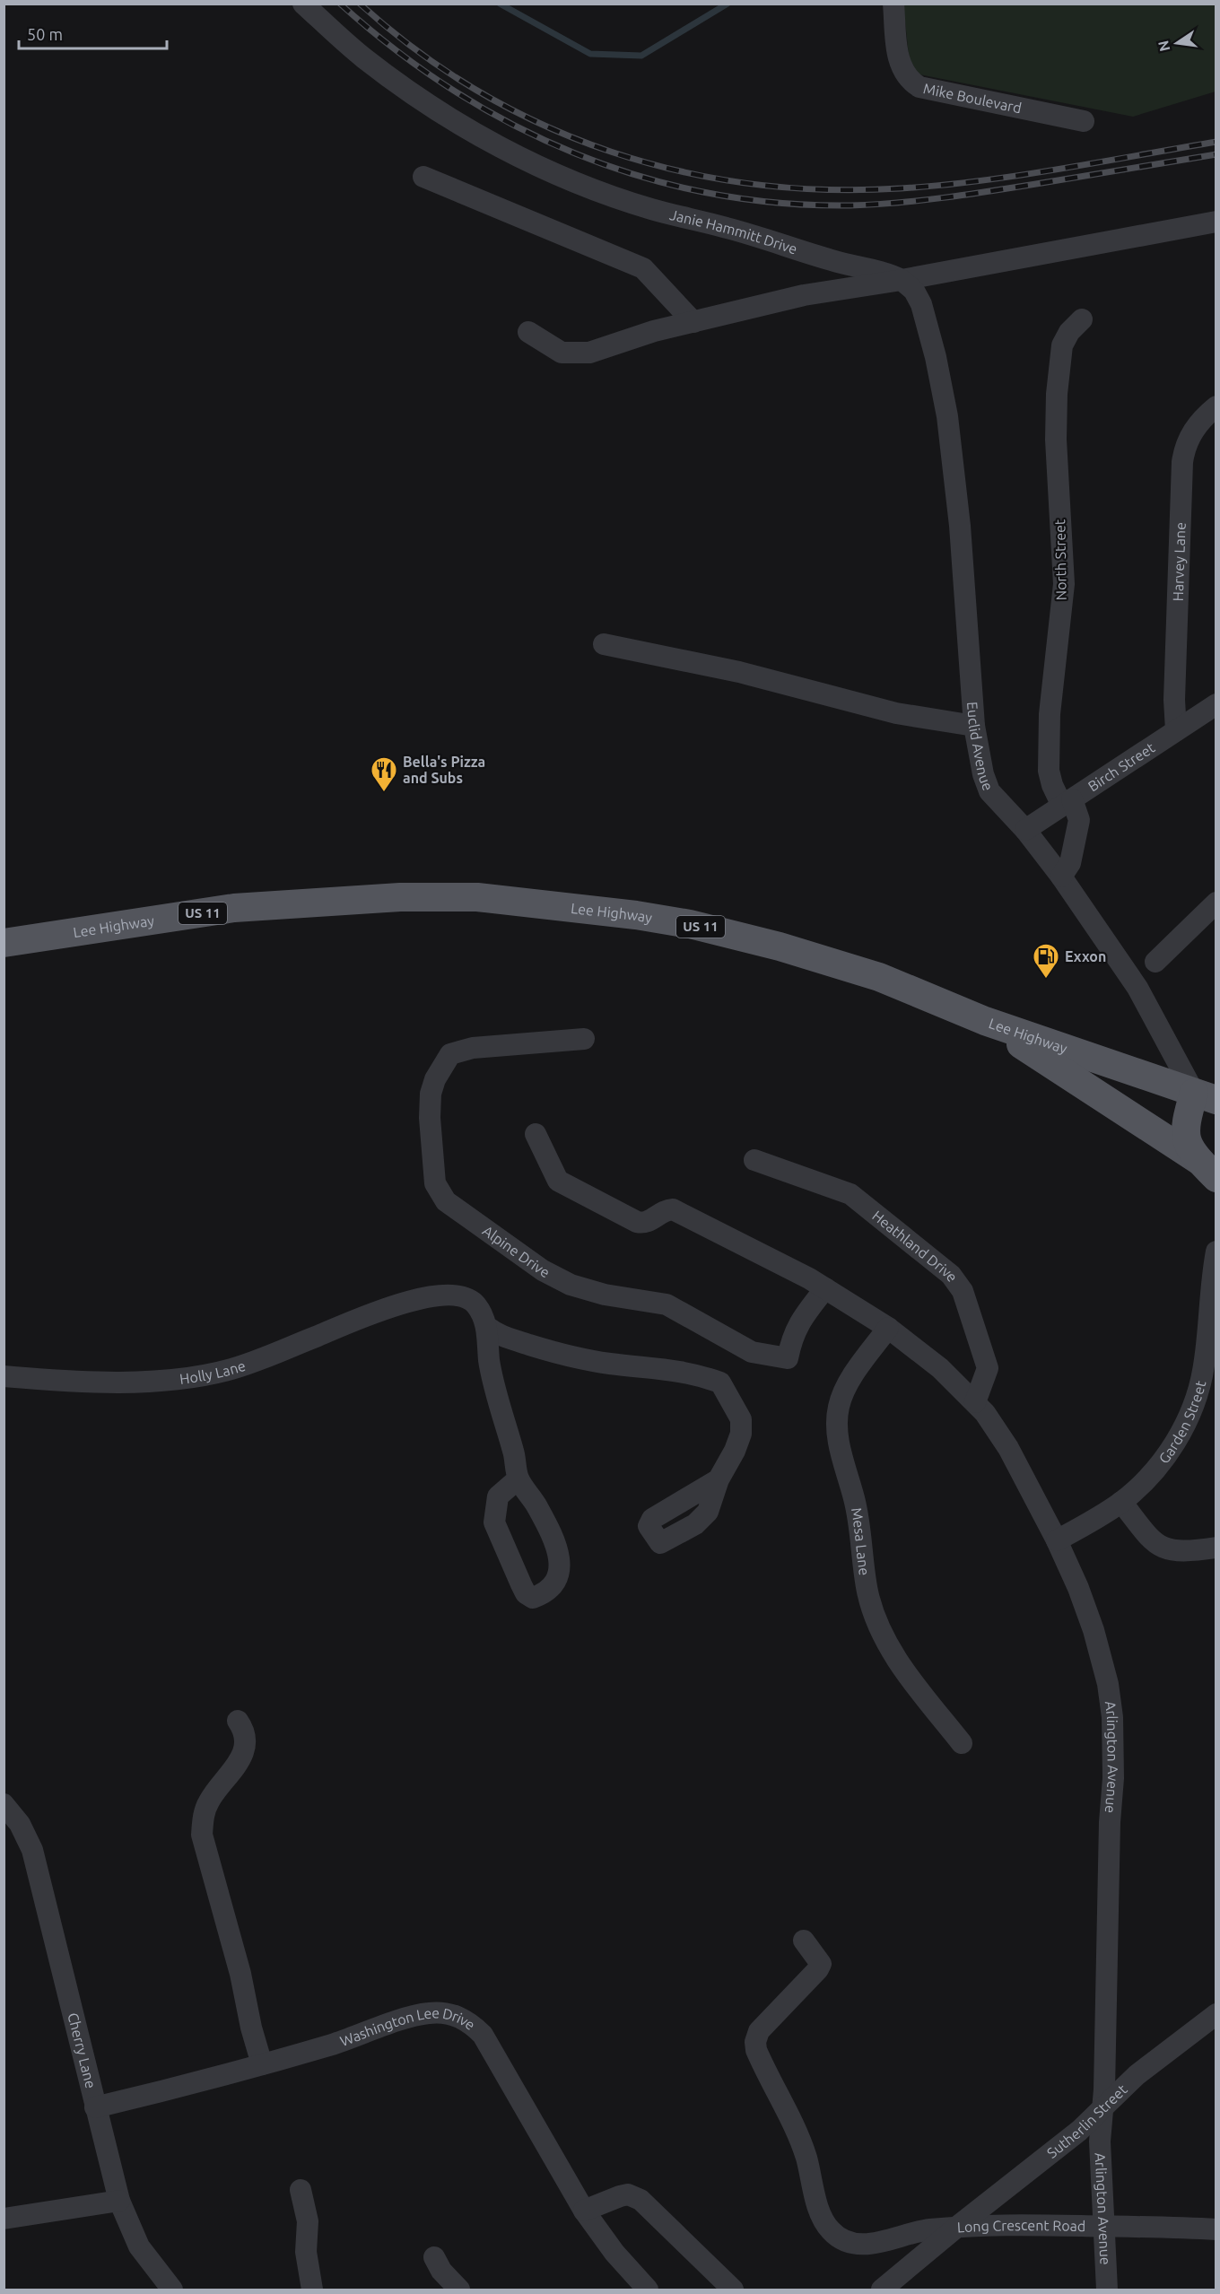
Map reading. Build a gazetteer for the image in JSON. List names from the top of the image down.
{
  "streets": {
    "main road": ["Lee Highway", "US 11"],
    "street": [
      "Mike Boulevard",
      "Janie Hammitt Drive",
      "North Street",
      "Harvey Lane",
      "Euclid Avenue",
      "Birch Street",
      "Heathland Drive",
      "Alpine Drive",
      "Holly Lane",
      "Garden Street",
      "Mesa Lane",
      "Arlington Avenue",
      "Washington Lee Drive",
      "Cherry Lane",
      "Sutherlin Street",
      "Long Crescent Road"
    ]
  },
  "crossings": [
    ["Janie Hammitt Drive", "Euclid Avenue"],
    ["North Street", "Euclid Avenue"],
    ["North Street", "Birch Street"],
    ["Harvey Lane", "Birch Street"],
    ["Euclid Avenue", "Birch Street"],
    ["Euclid Avenue", "Lee Highway"],
    ["Heathland Drive", "Arlington Avenue"],
    ["Alpine Drive", "Arlington Avenue"],
    ["Garden Street", "Arlington Avenue"],
    ["Mesa Lane", "Arlington Avenue"],
    ["Arlington Avenue", "Sutherlin Street"],
    ["Arlington Avenue", "Long Crescent Road"],
    ["Washington Lee Drive", "Cherry Lane"],
    ["Sutherlin Street", "Long Crescent Road"]
  ],
  "places": {
    "restaurant": ["Bella's Pizza and Subs"],
    "fuel station": ["Exxon"]
  },
  "scale_bar": "50 m",
  "north": "left"
}
